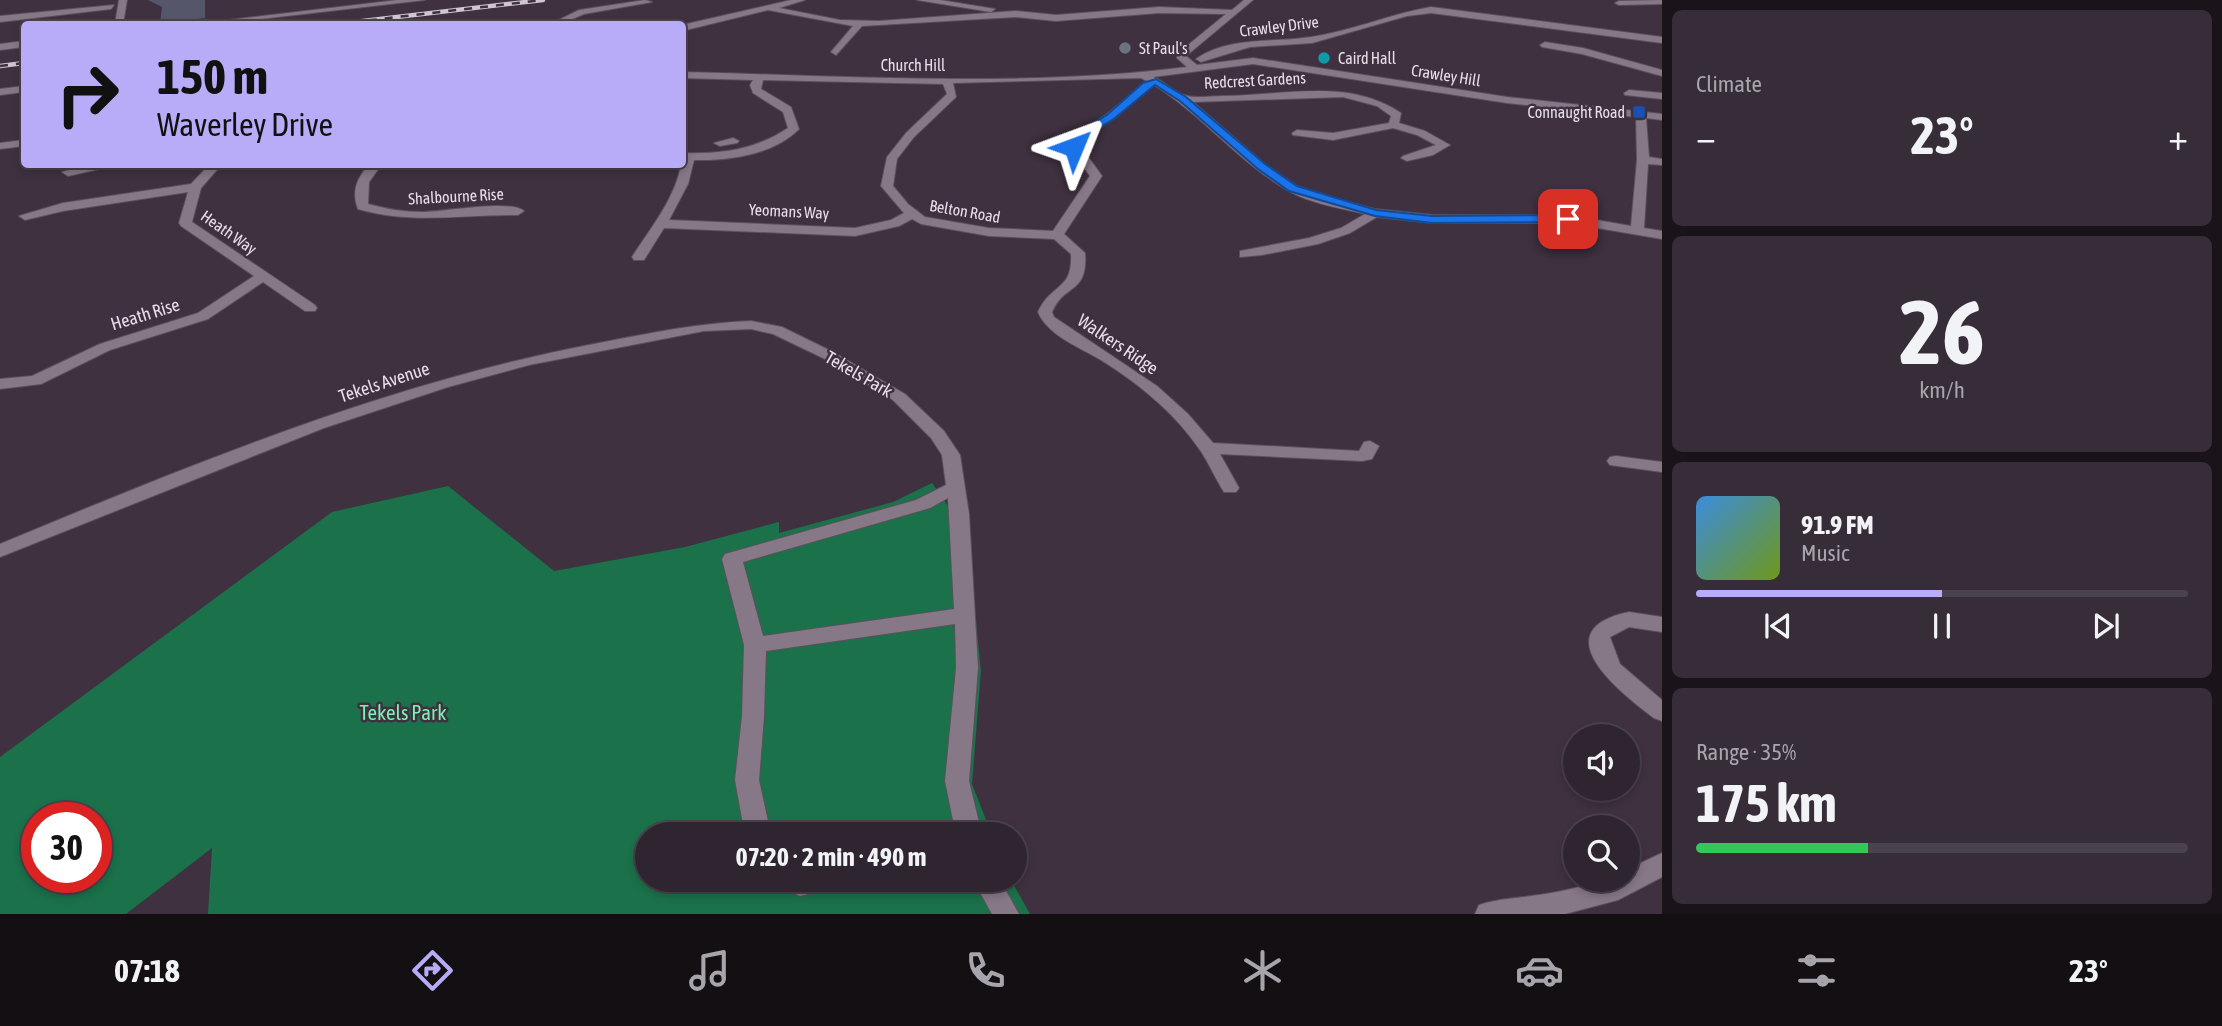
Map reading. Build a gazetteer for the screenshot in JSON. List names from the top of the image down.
{
  "streets": {
    "street": [
      "Crawley Drive",
      "Church Hill",
      "Crawley Hill",
      "Redcrest Gardens",
      "Shalbourne Rise",
      "Yeomans Way",
      "Belton Road",
      "Heath Way",
      "Heath Rise",
      "Walkers Ridge",
      "Tekels Park",
      "Tekels Avenue"
    ]
  },
  "crossings": [
    ["Crawley Drive", "Crawley Hill"],
    ["Church Hill", "Crawley Hill"],
    ["Church Hill", "Belton Road"],
    ["Yeomans Way", "Belton Road"],
    ["Belton Road", "Walkers Ridge"],
    ["Heath Way", "Heath Rise"],
    ["Tekels Park", "Tekels Avenue"]
  ],
  "parks": ["Tekels Park"],
  "places": {
    "other": ["St Paul's", "Caird Hall"],
    "transit": ["Connaught Road"]
  },
  "page": {
    "tile": [
      "Climate",
      ["26", "km/h"],
      ["Range · 35%", "175 km"]
    ],
    "turn": ["150 m", "Waverley Drive"],
    "heat": ["−", "23°", "+"],
    "song": ["91.9 FM", "Music"],
    "limit": "30",
    "trip": "07:20 · 2 min · 490 m",
    "tabs": ["07:18", "23°"]
  }
}
